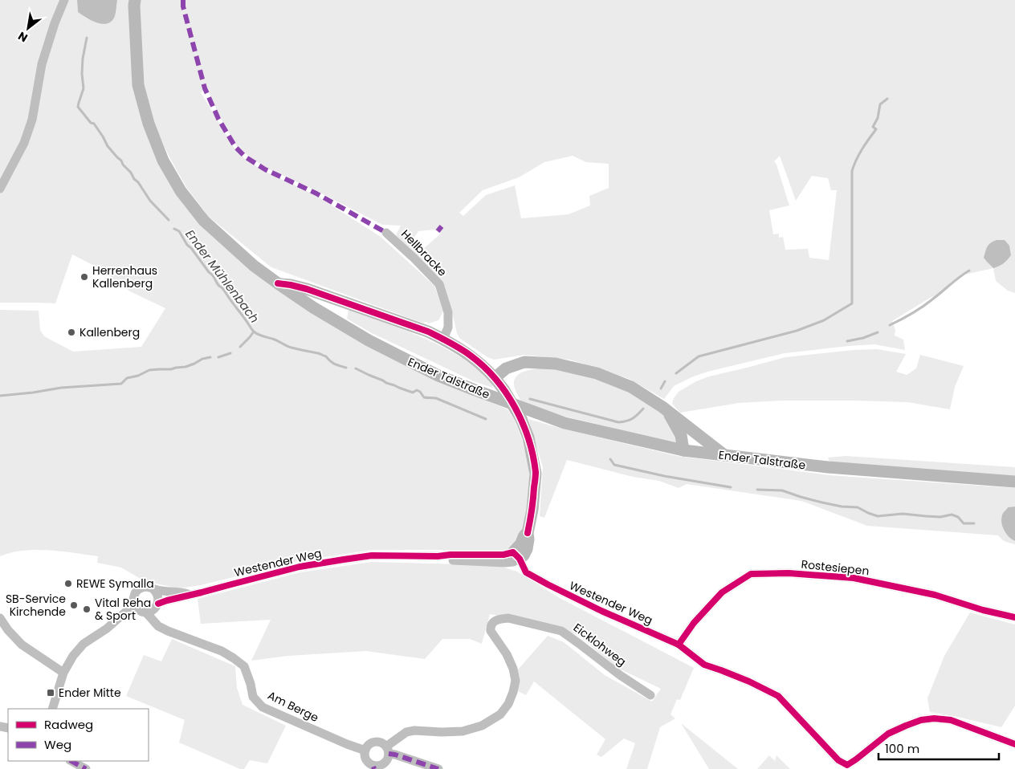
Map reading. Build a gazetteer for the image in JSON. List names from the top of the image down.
{
  "streets": {
    "main road": ["Ender Talstraße"],
    "street": [
      "Hellbracke",
      "Westender Weg",
      "Rostesiepen",
      "Eicklohweg",
      "Am Berge"
    ]
  },
  "crossings": [
    ["Westender Weg", "Rostesiepen"],
    ["Westender Weg", "Am Berge"],
    ["Eicklohweg", "Am Berge"]
  ],
  "water": ["Ender Mühlenbach"],
  "places": {
    "other": [
      "Herrenhaus Kallenberg",
      "Kallenberg",
      "REWE Symalla",
      "SB-Service Kirchende",
      "Vital Reha & Sport"
    ],
    "transit": ["Ender Mitte"]
  },
  "legend": ["Radweg", "Weg"],
  "scale_bar": "100 m",
  "north": "bottom left"
}
